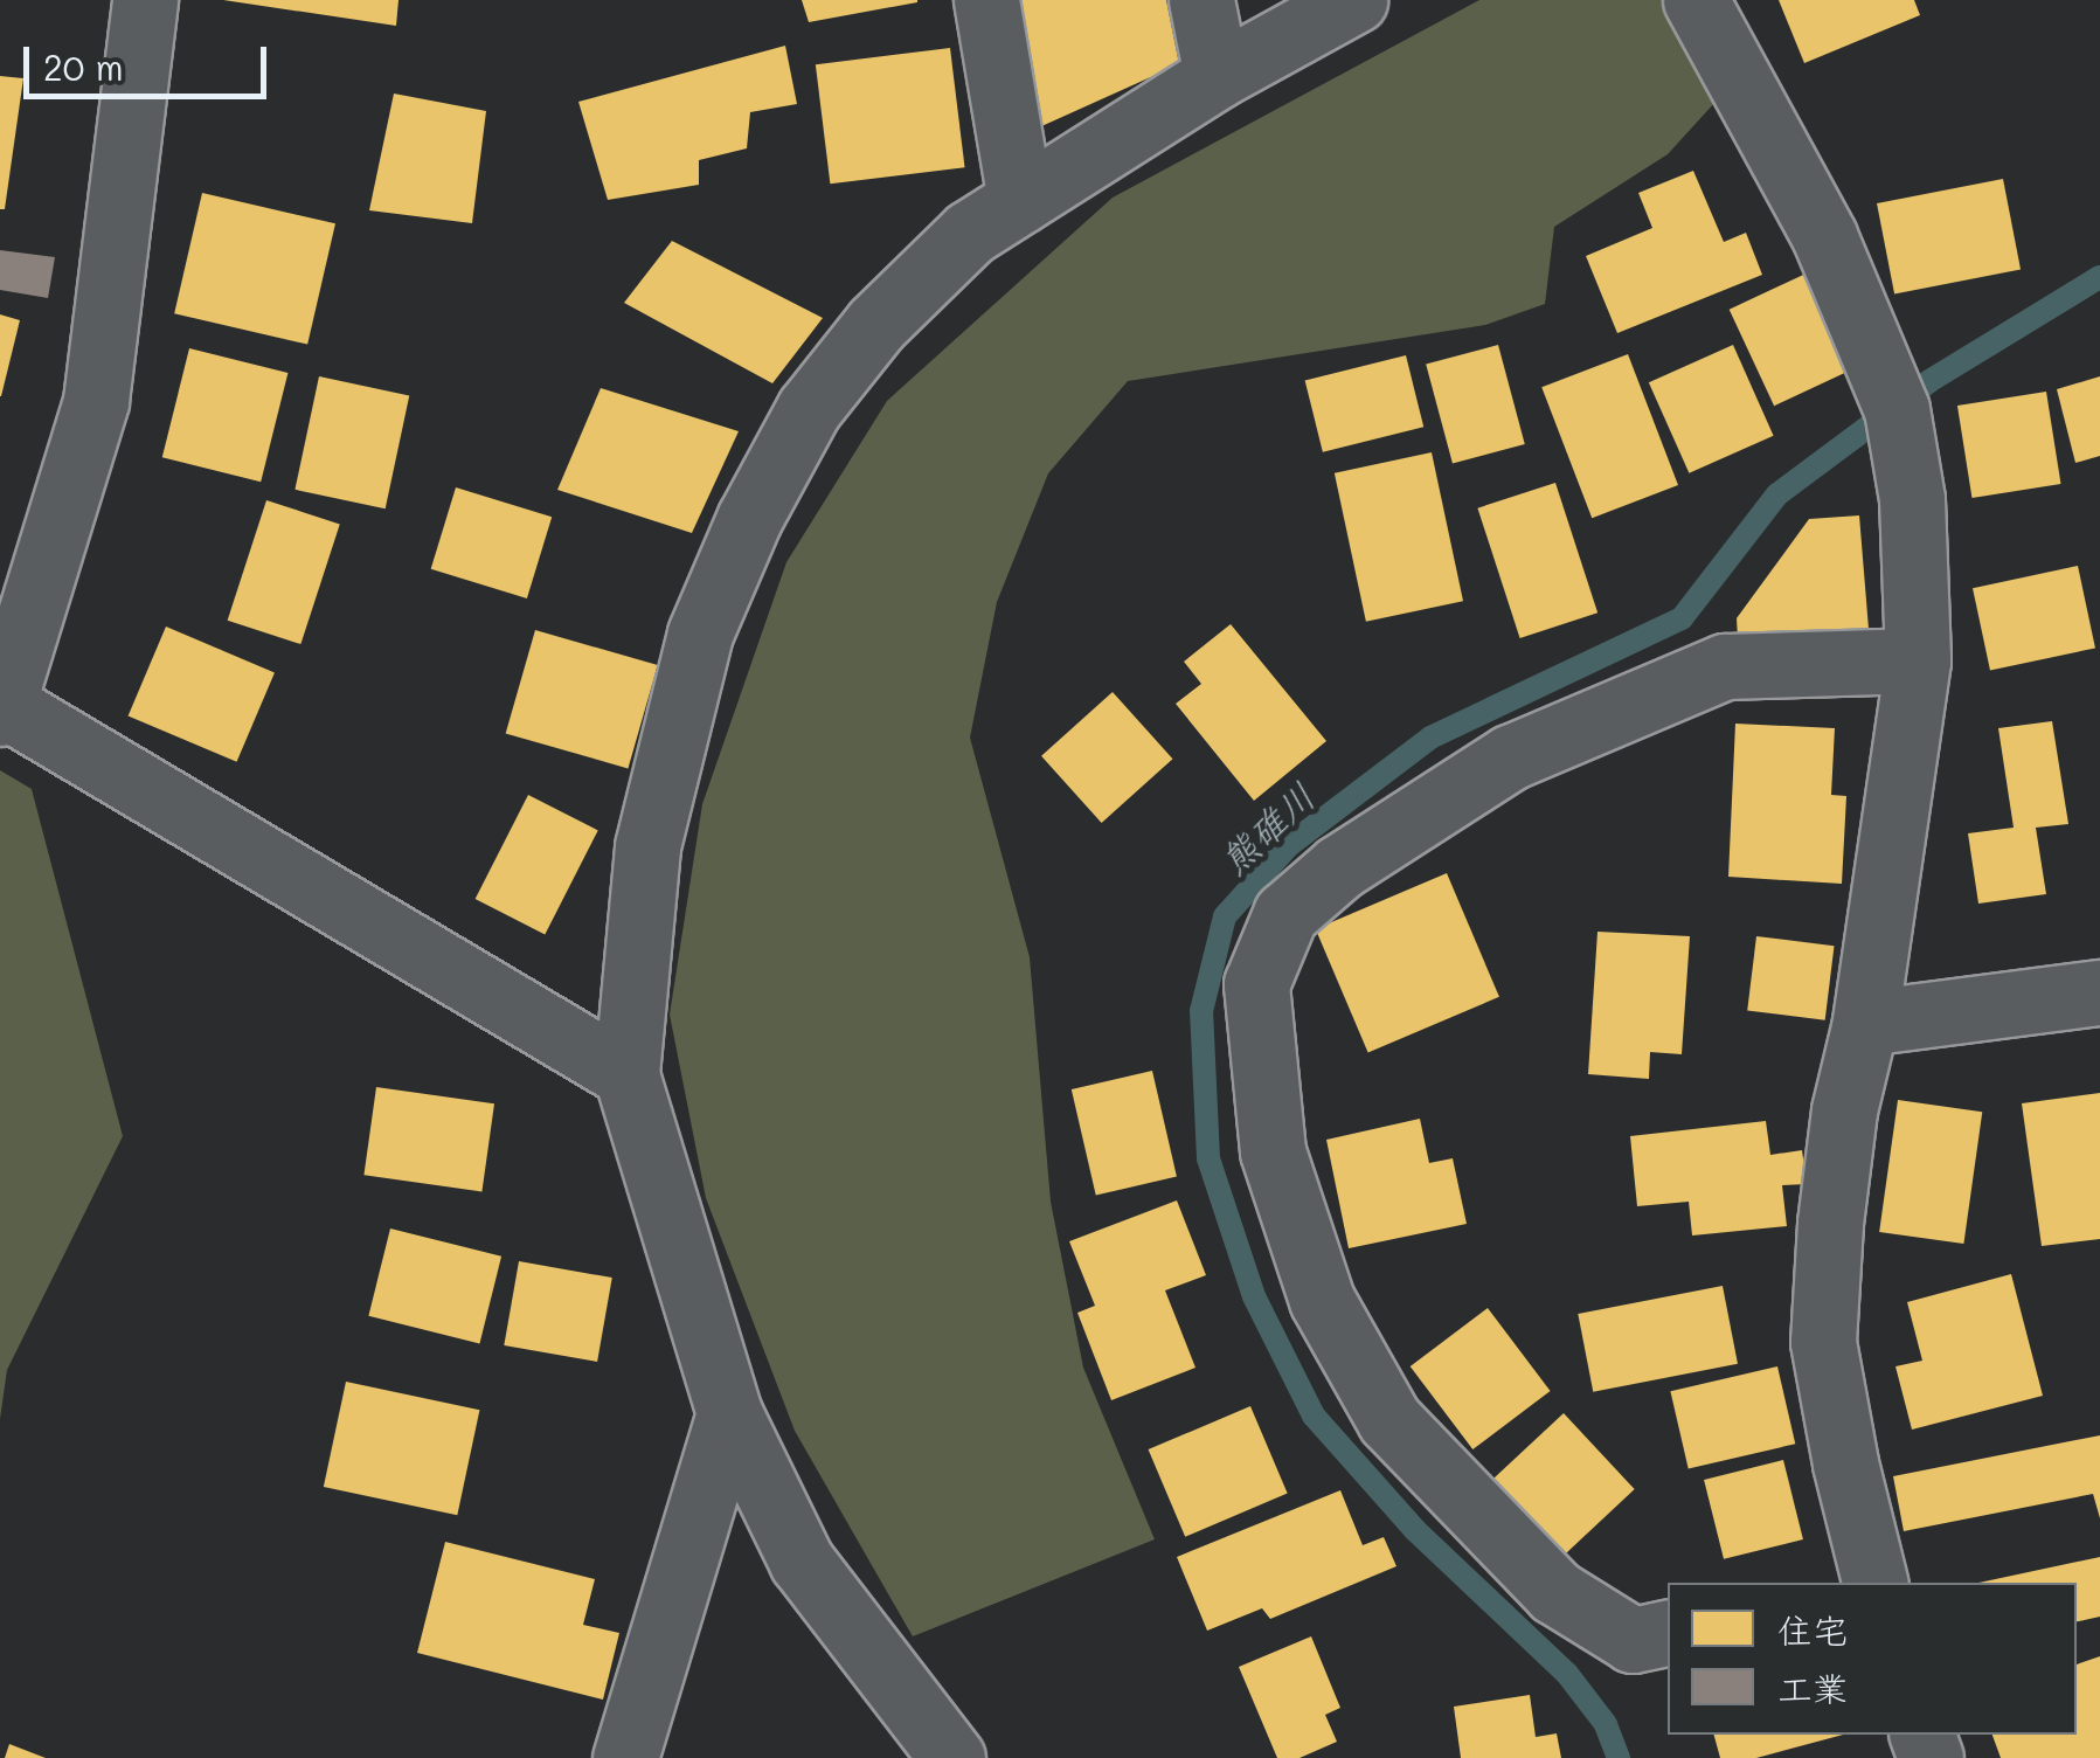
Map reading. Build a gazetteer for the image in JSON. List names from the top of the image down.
{
  "water": ["熊碓川"],
  "legend": ["住宅", "工業"],
  "scale_bar": "20 m"
}
